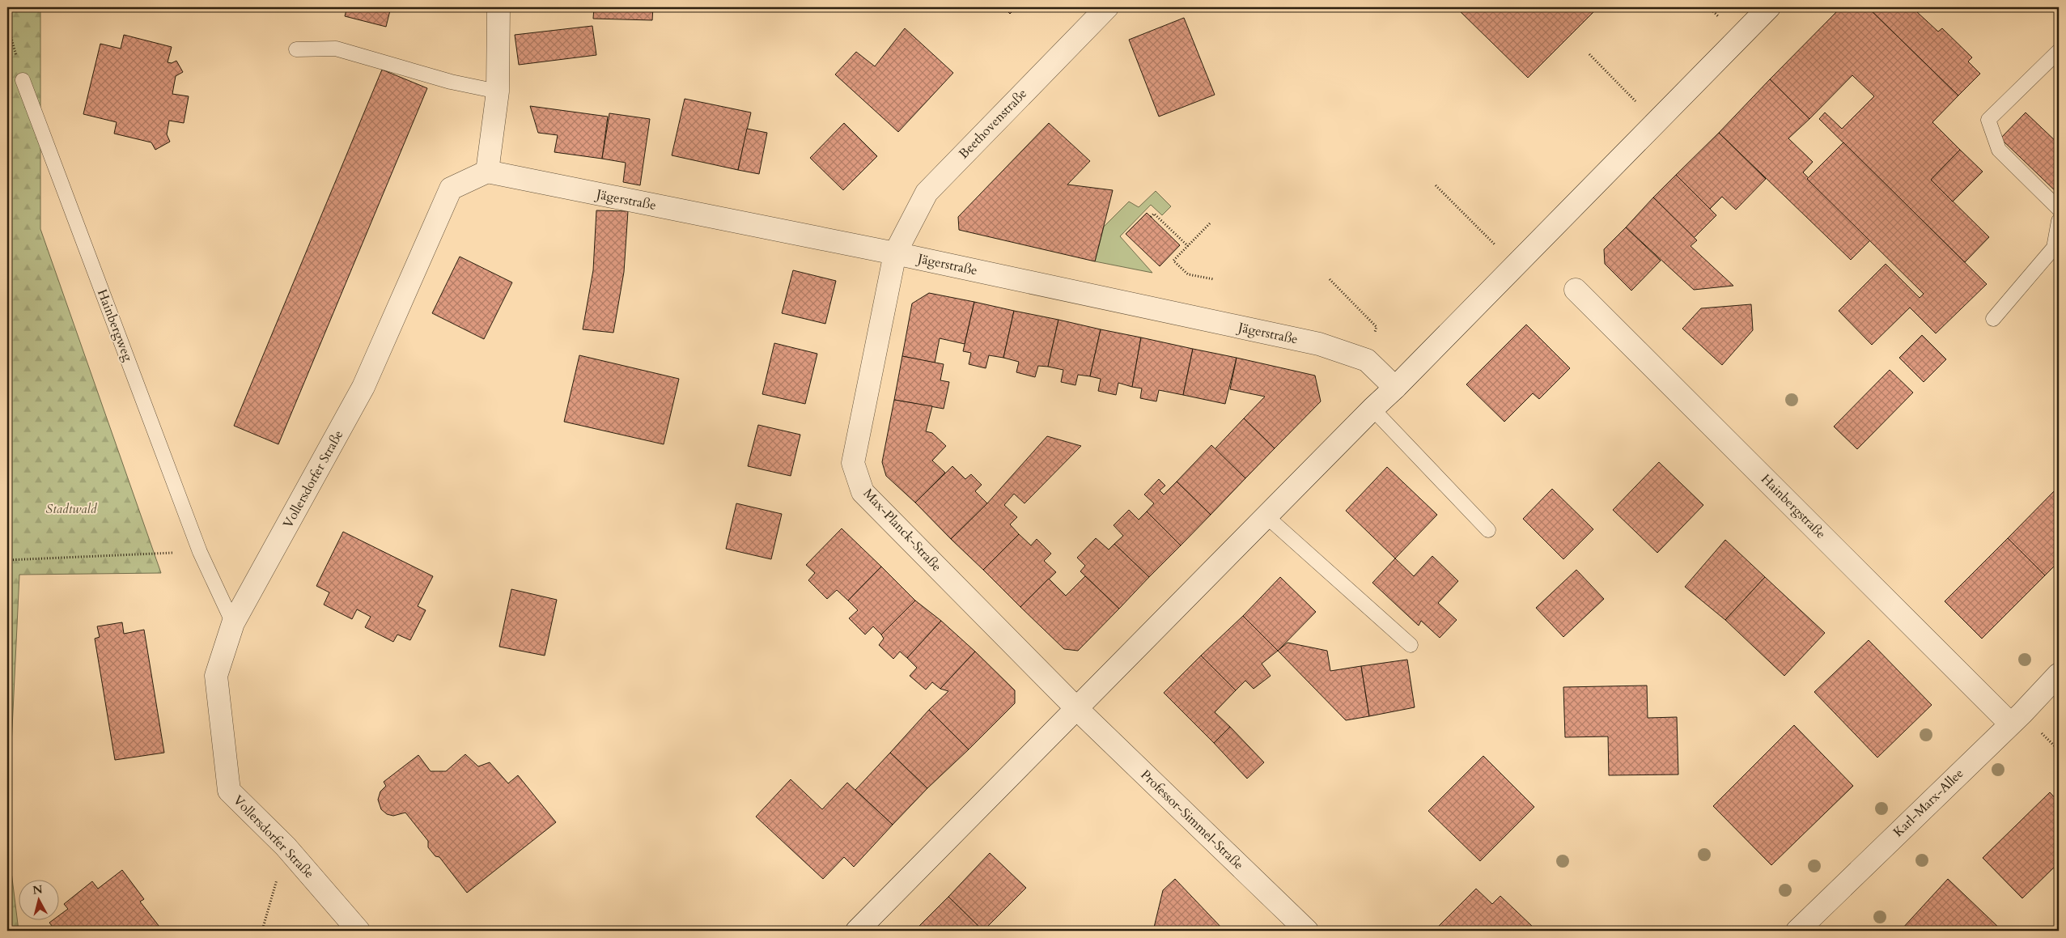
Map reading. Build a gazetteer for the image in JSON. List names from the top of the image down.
{
  "streets": {
    "street": [
      "Beethovenstraße",
      "Jägerstraße",
      "Vollersdorfer Straße",
      "Hainbergstraße",
      "Max-Planck-Straße",
      "Karl-Marx-Allee",
      "Professor-Simmel-Straße"
    ],
    "lane": ["Hainbergweg"]
  },
  "crossings": [
    ["Beethovenstraße", "Jägerstraße"],
    ["Beethovenstraße", "Max-Planck-Straße"],
    ["Jägerstraße", "Vollersdorfer Straße"],
    ["Jägerstraße", "Max-Planck-Straße"],
    ["Hainbergweg", "Vollersdorfer Straße"],
    ["Hainbergstraße", "Karl-Marx-Allee"],
    ["Max-Planck-Straße", "Professor-Simmel-Straße"]
  ],
  "parks": ["Stadtwald"],
  "north": "top"
}
